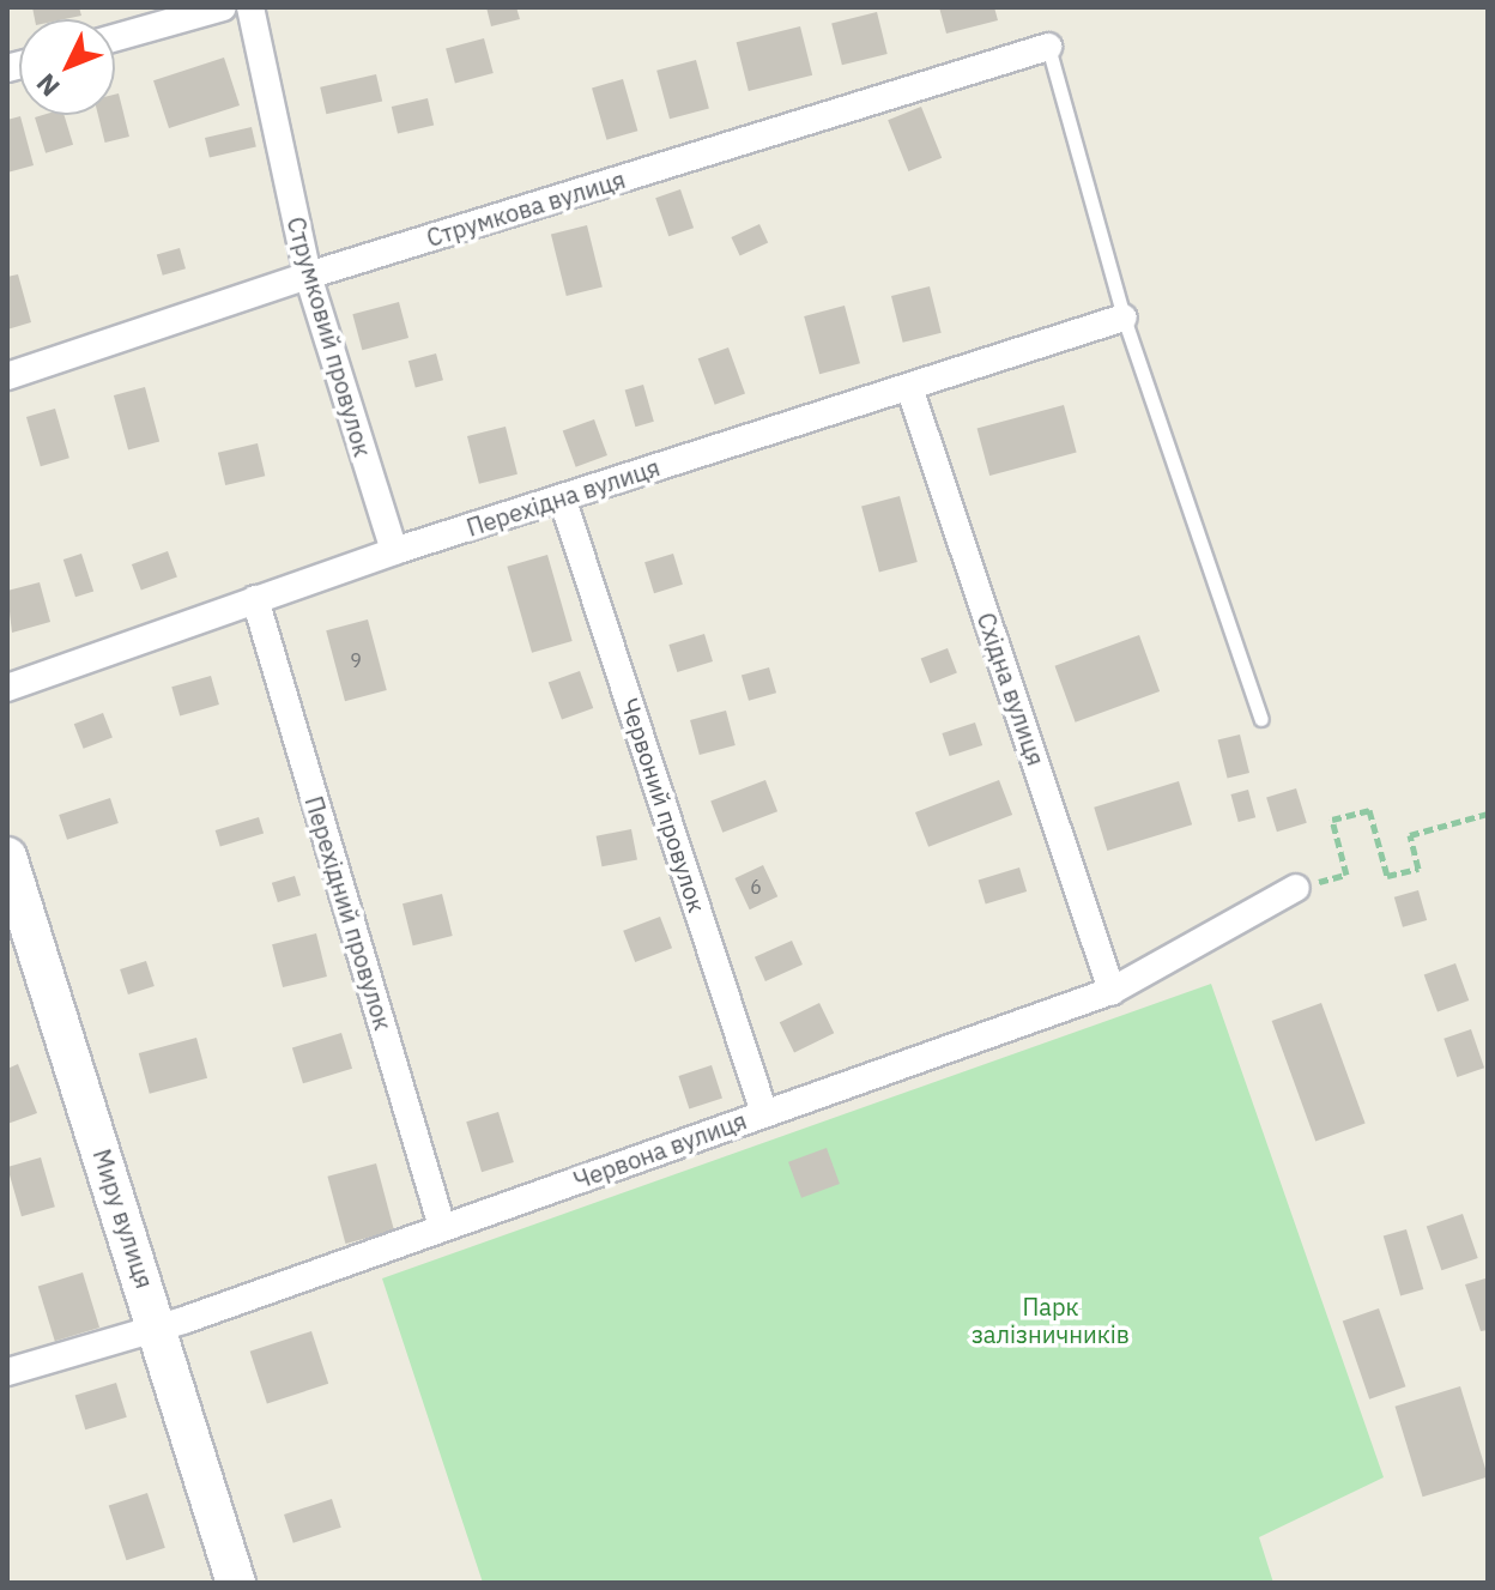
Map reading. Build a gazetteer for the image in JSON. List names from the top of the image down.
{
  "streets": {
    "main road": ["Миру вулиця"],
    "street": [
      "Струмкова вулиця",
      "Струмковий провулок",
      "Перехідна вулиця",
      "Східна вулиця",
      "Червоний провулок",
      "Перехідний провулок",
      "Червона вулиця"
    ]
  },
  "crossings": [
    ["Струмкова вулиця", "Струмковий провулок"],
    ["Струмковий провулок", "Перехідна вулиця"],
    ["Перехідна вулиця", "Східна вулиця"],
    ["Перехідна вулиця", "Червоний провулок"],
    ["Перехідна вулиця", "Перехідний провулок"],
    ["Східна вулиця", "Червона вулиця"],
    ["Червоний провулок", "Червона вулиця"],
    ["Перехідний провулок", "Червона вулиця"],
    ["Червона вулиця", "Миру вулиця"]
  ],
  "parks": ["Парк залізничників"],
  "house_numbers": ["9", "6"],
  "north": "bottom left"
}
